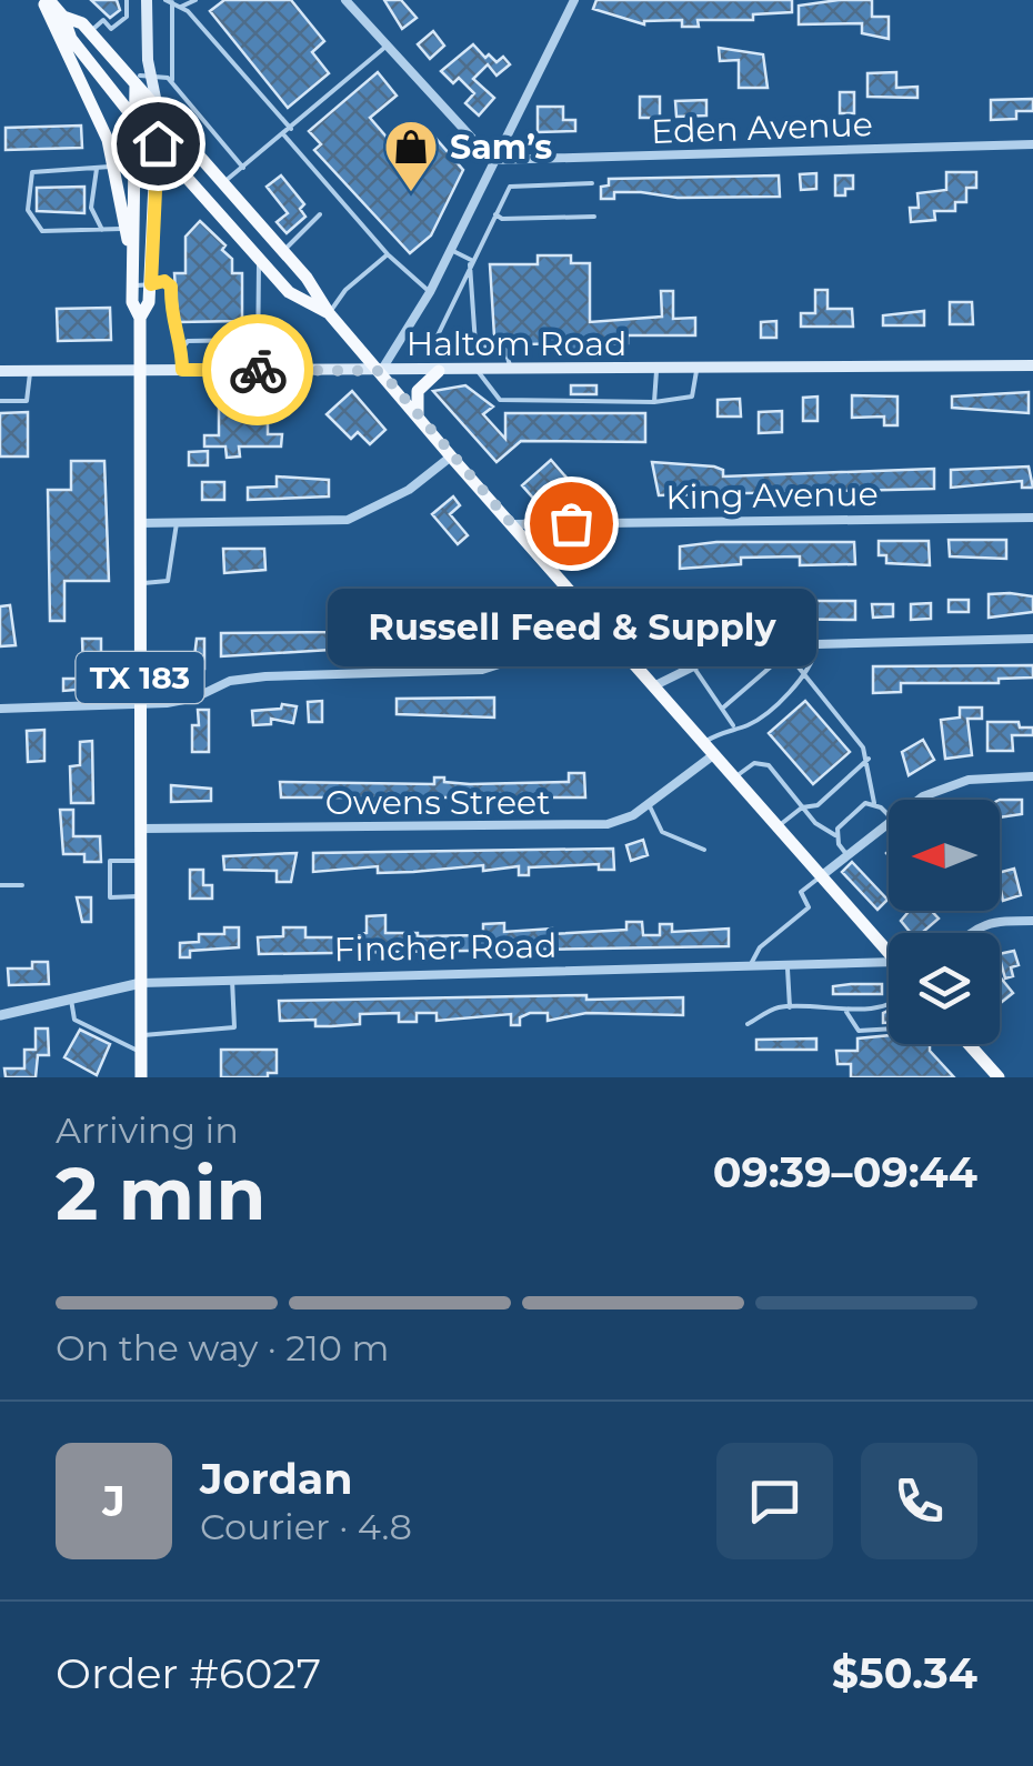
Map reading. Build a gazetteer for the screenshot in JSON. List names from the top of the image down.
{
  "streets": {
    "main road": ["Haltom Road", "TX 183"],
    "street": [
      "Eden Avenue",
      "King Avenue",
      "Owens Street",
      "Fincher Road"
    ]
  },
  "crossings": [
    ["Haltom Road", "TX 183"],
    ["TX 183", "Owens Street"],
    ["TX 183", "Fincher Road"]
  ],
  "places": {
    "shop": ["Sam’s"],
    "other": ["Russell Feed & Supply"]
  },
  "north": "left",
  "page": {
    "bubble": "Russell Feed & Supply",
    "heading": ["2 min", "Arriving in", "09:39–09:44"],
    "panel": [
      "Jordan",
      "Courier · 4.8",
      "Order #6027",
      "$50.34"
    ],
    "bar": "On the way · 210 m",
    "round": "J"
  }
}
